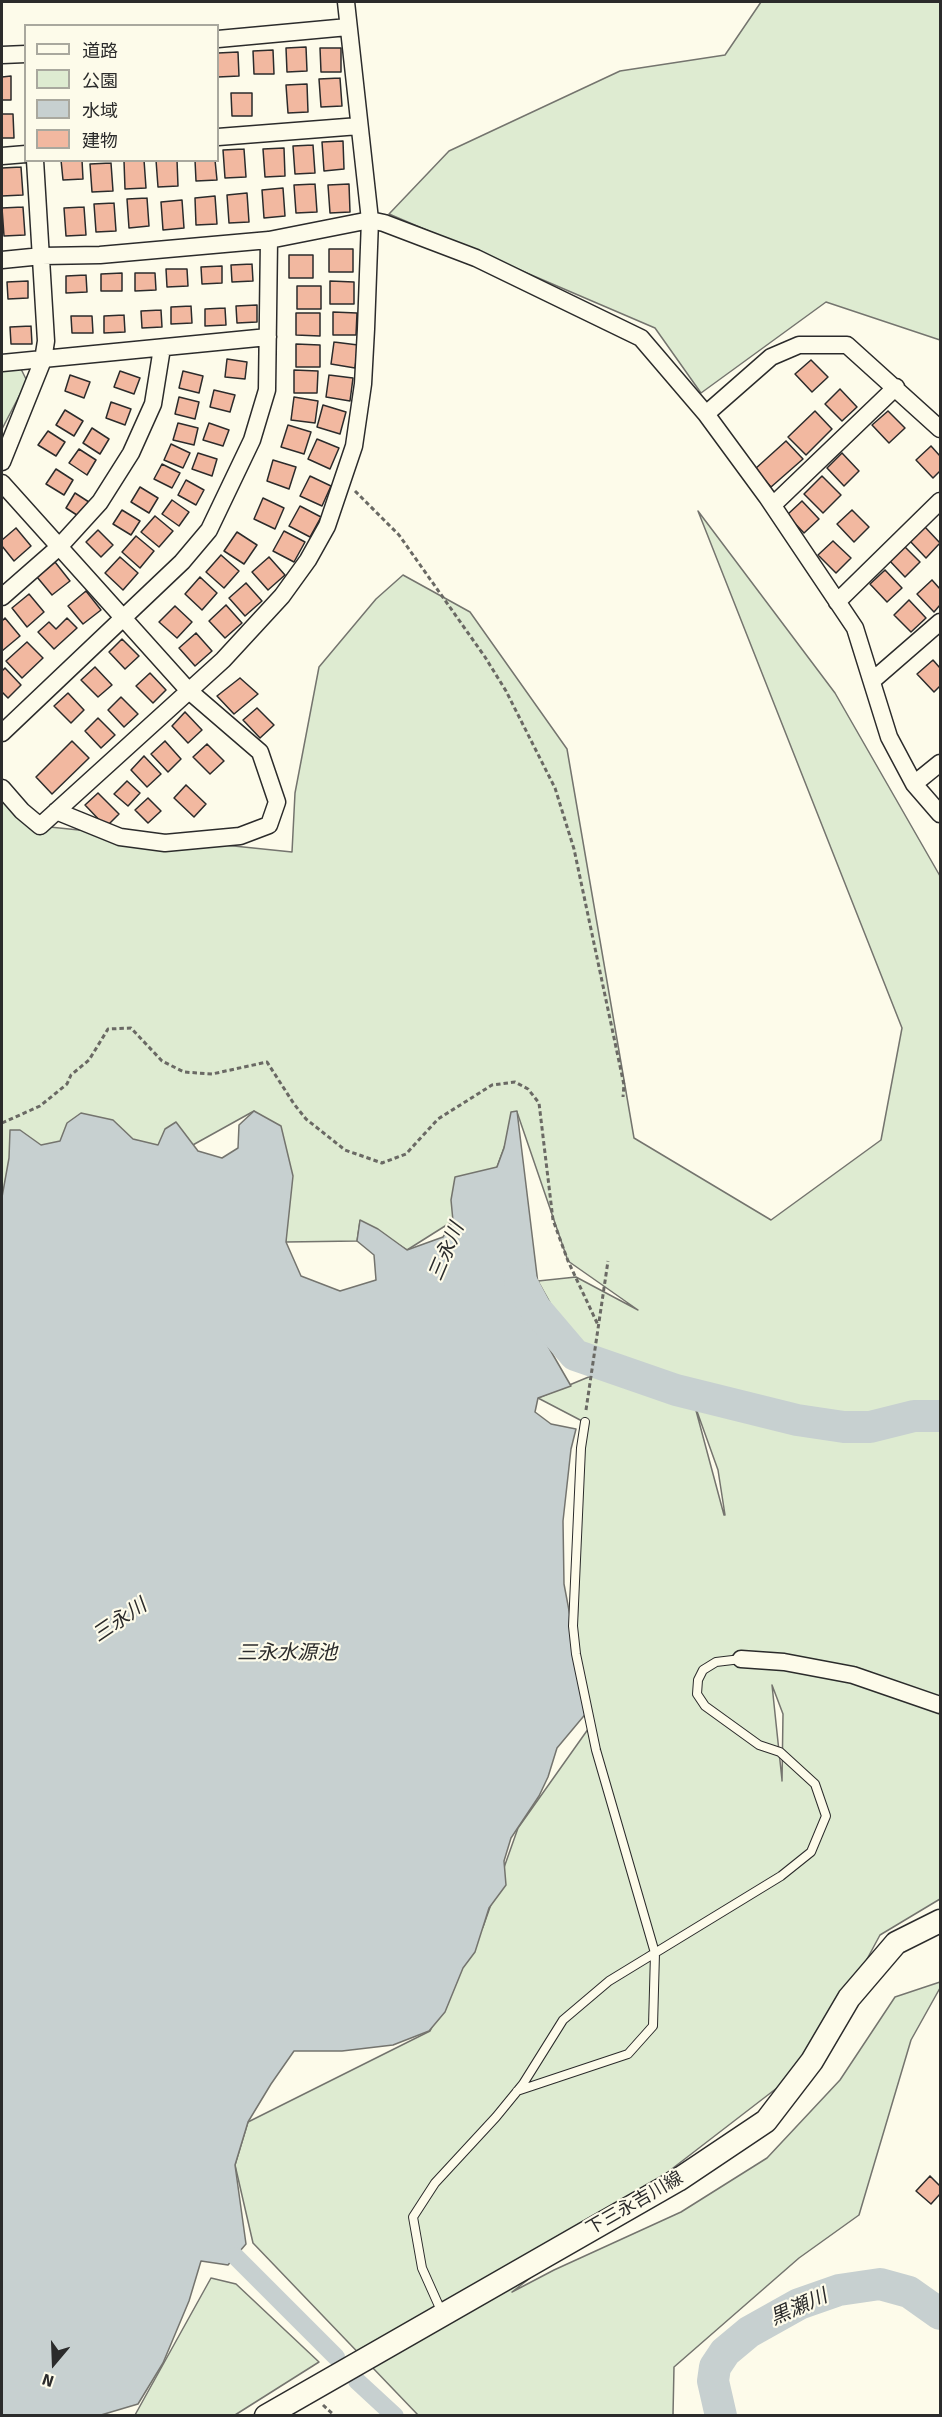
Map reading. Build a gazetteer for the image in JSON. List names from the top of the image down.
{
  "streets": {
    "main road": ["下三永吉川線"]
  },
  "water": ["三永川", "三永水源池", "黒瀬川"],
  "legend": [
    "道路",
    "公園",
    "水域",
    "建物"
  ],
  "north": "bottom"
}
